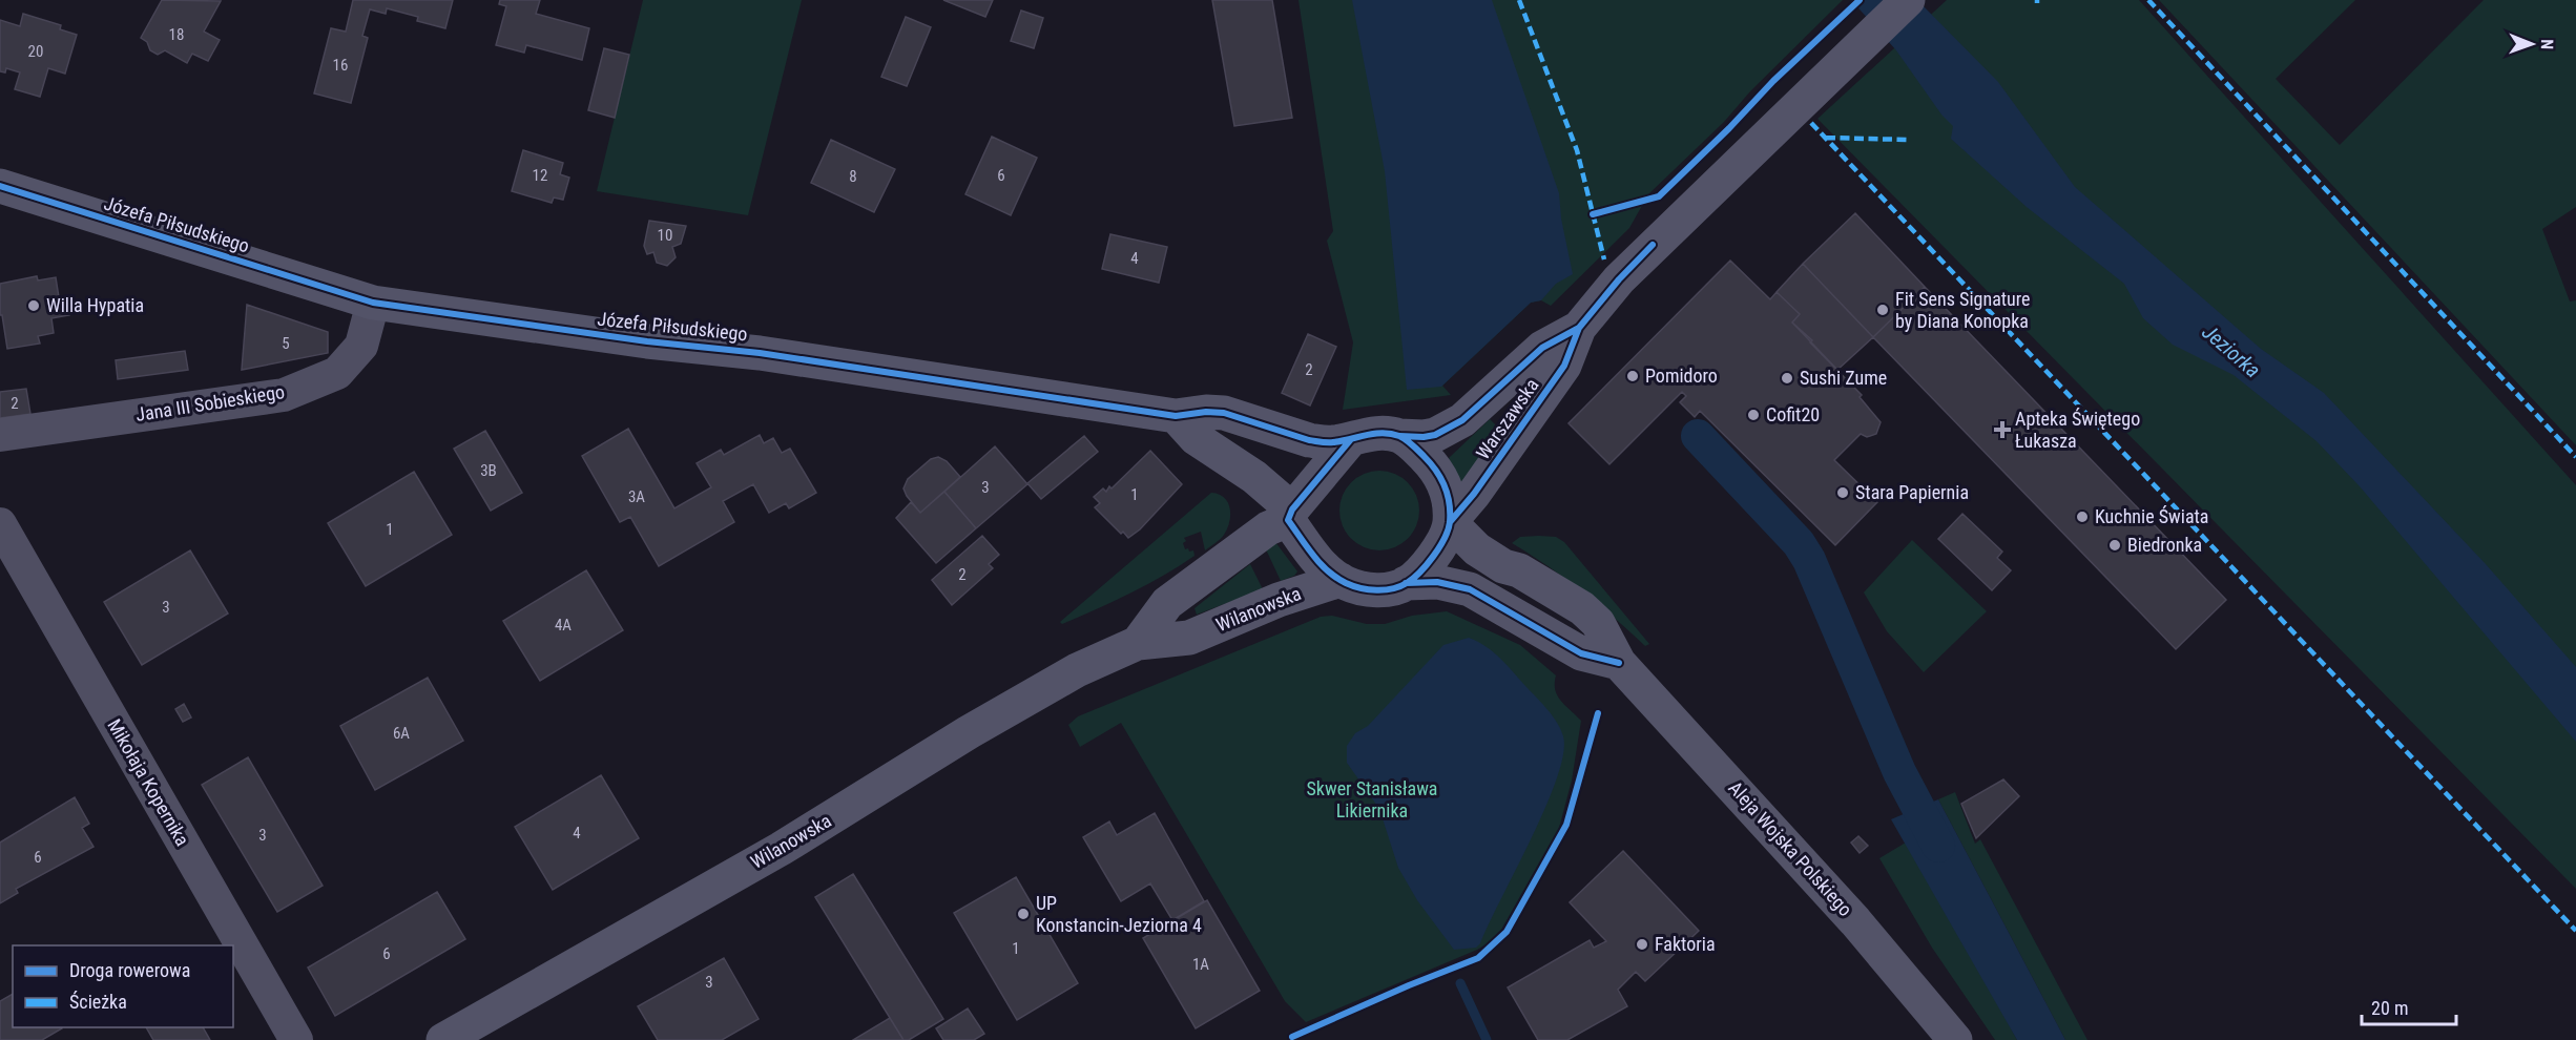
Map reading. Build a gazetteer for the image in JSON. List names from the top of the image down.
{
  "streets": {
    "main road": [
      "Józefa Piłsudskiego",
      "Warszawska",
      "Wilanowska",
      "Aleja Wojska Polskiego"
    ],
    "street": ["Jana III Sobieskiego", "Mikołaja Kopernika"]
  },
  "crossings": [
    ["Józefa Piłsudskiego", "Jana III Sobieskiego"],
    ["Józefa Piłsudskiego", "Warszawska"],
    ["Józefa Piłsudskiego", "Wilanowska"],
    ["Józefa Piłsudskiego", "Aleja Wojska Polskiego"],
    ["Warszawska", "Wilanowska"],
    ["Warszawska", "Aleja Wojska Polskiego"],
    ["Wilanowska", "Aleja Wojska Polskiego"]
  ],
  "water": ["Jeziorka"],
  "parks": ["Skwer Stanisława Likiernika"],
  "places": {
    "other": [
      "Willa Hypatia",
      "Fit Sens Signature by Diana Konopka",
      "Pomidoro",
      "Sushi Zume",
      "Cofit20",
      "Stara Papiernia",
      "Kuchnie Świata",
      "Biedronka",
      "UP Konstancin-Jeziorna 4",
      "Faktoria"
    ],
    "health": ["Apteka Świętego Łukasza"]
  },
  "house_numbers": [
    "18",
    "20",
    "16",
    "12",
    "6",
    "8",
    "10",
    "4",
    "5",
    "2",
    "2",
    "3B",
    "3",
    "1",
    "3A",
    "1",
    "2",
    "3",
    "4A",
    "6A",
    "4",
    "3",
    "6",
    "1",
    "6",
    "1A",
    "3"
  ],
  "legend": ["Droga rowerowa", "Ścieżka"],
  "scale_bar": "20 m",
  "north": "right"
}
